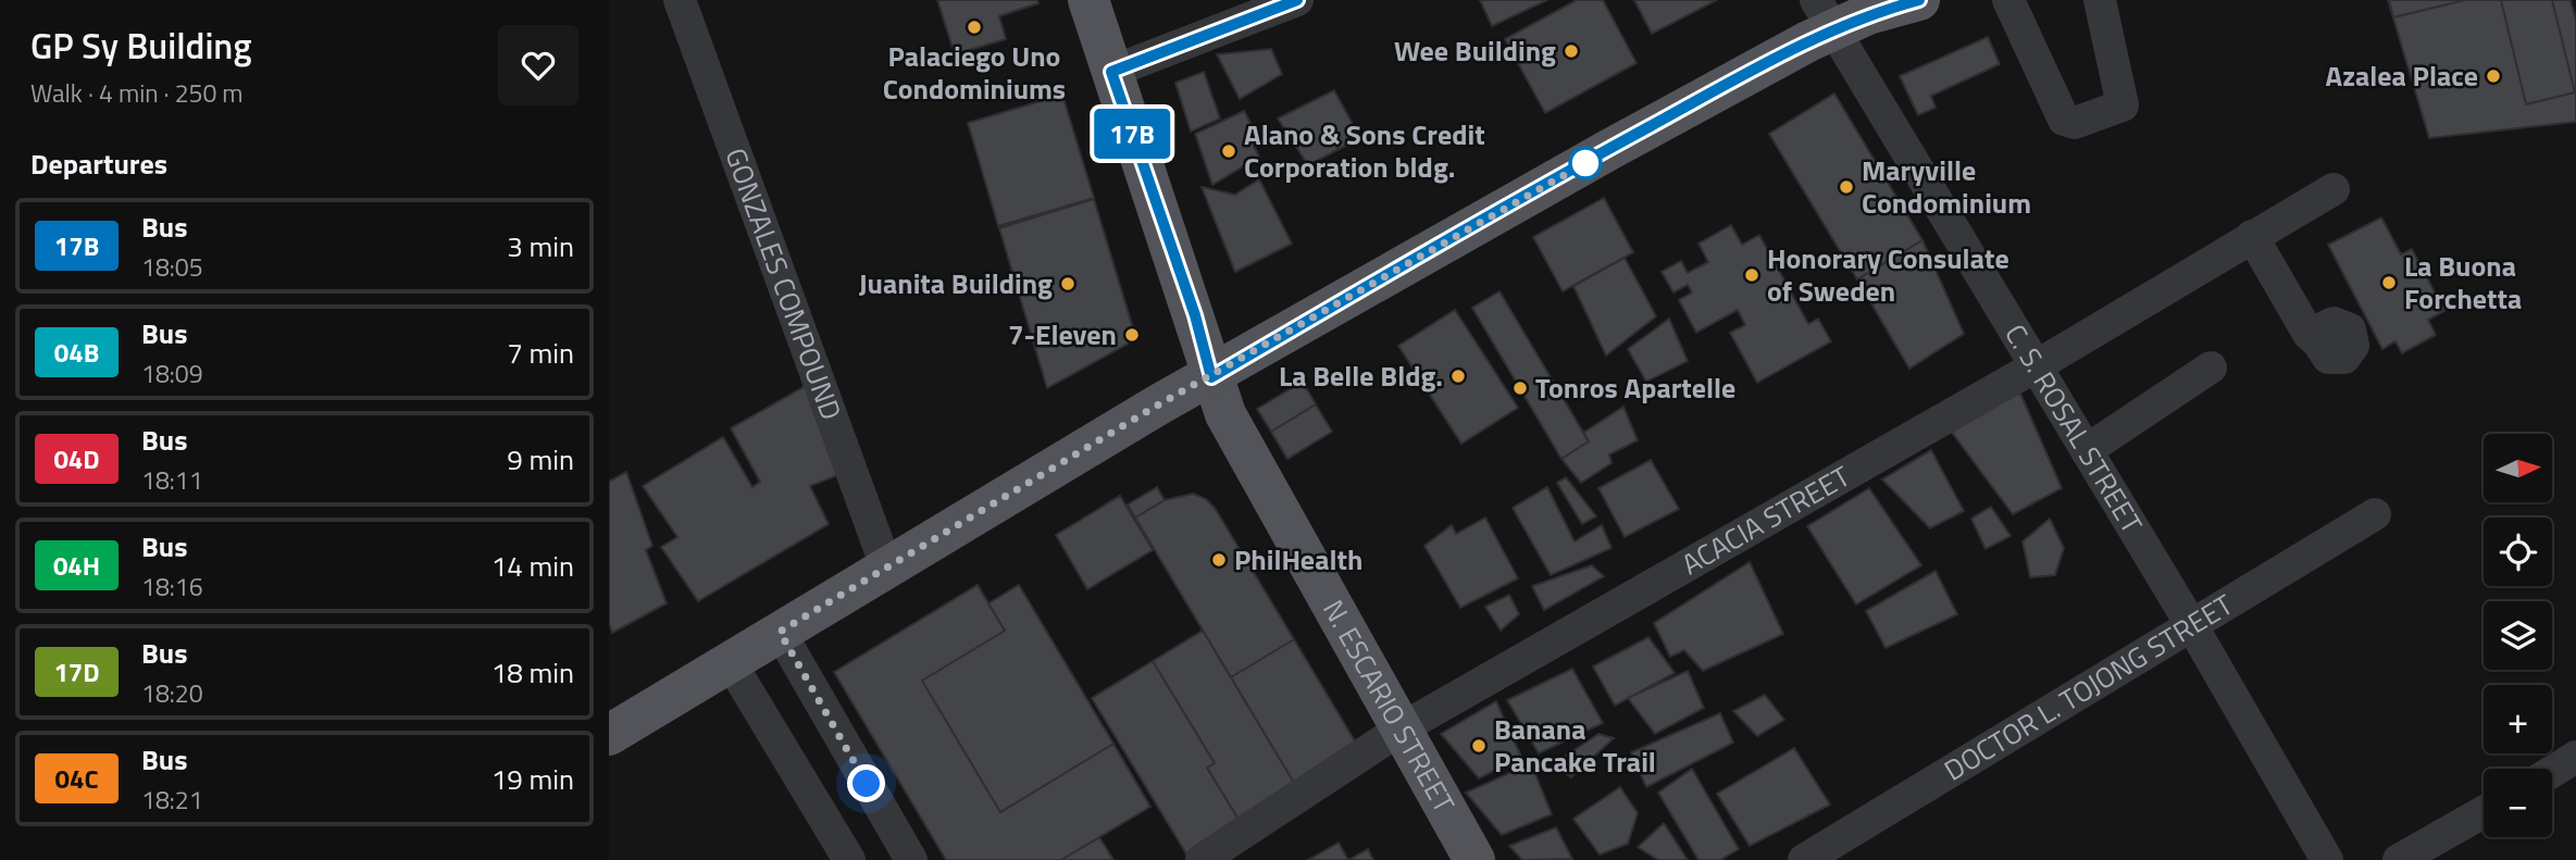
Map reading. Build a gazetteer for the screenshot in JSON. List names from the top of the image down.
{
  "streets": {
    "main road": ["N. ESCARIO STREET"],
    "street": [
      "GONZALES COMPOUND",
      "C. S. ROSAL STREET",
      "ACACIA STREET",
      "DOCTOR L. TOJONG STREET"
    ]
  },
  "crossings": [
    ["C. S. ROSAL STREET", "ACACIA STREET"],
    ["C. S. ROSAL STREET", "DOCTOR L. TOJONG STREET"],
    ["ACACIA STREET", "N. ESCARIO STREET"]
  ],
  "places": [
    "Palaciego Uno Condominiums",
    "Wee Building",
    "Azalea Place",
    "Alano & Sons Credit Corporation bldg.",
    "Maryville Condominium",
    "Honorary Consulate of Sweden",
    "La Buona Forchetta",
    "Juanita Building",
    "7-Eleven",
    "La Belle Bldg.",
    "Tonros Apartelle",
    "PhilHealth",
    "Banana Pancake Trail"
  ],
  "lines": ["bus line 17B"],
  "north": "right",
  "page": {
    "heading": [
      ["GP Sy Building", "Walk · 4 min · 250 m"],
      "Departures"
    ],
    "on_map": "17B",
    "list": [
      {
        "mark": "17B",
        "name": "Bus",
        "note": "18:05",
        "value": "3 min"
      },
      {
        "mark": "04B",
        "name": "Bus",
        "note": "18:09",
        "value": "7 min"
      },
      {
        "mark": "04D",
        "name": "Bus",
        "note": "18:11",
        "value": "9 min"
      },
      {
        "mark": "04H",
        "name": "Bus",
        "note": "18:16",
        "value": "14 min"
      },
      {
        "mark": "17D",
        "name": "Bus",
        "note": "18:20",
        "value": "18 min"
      },
      {
        "mark": "04C",
        "name": "Bus",
        "note": "18:21",
        "value": "19 min"
      }
    ],
    "map_buttons": ["+", "−"]
  }
}
